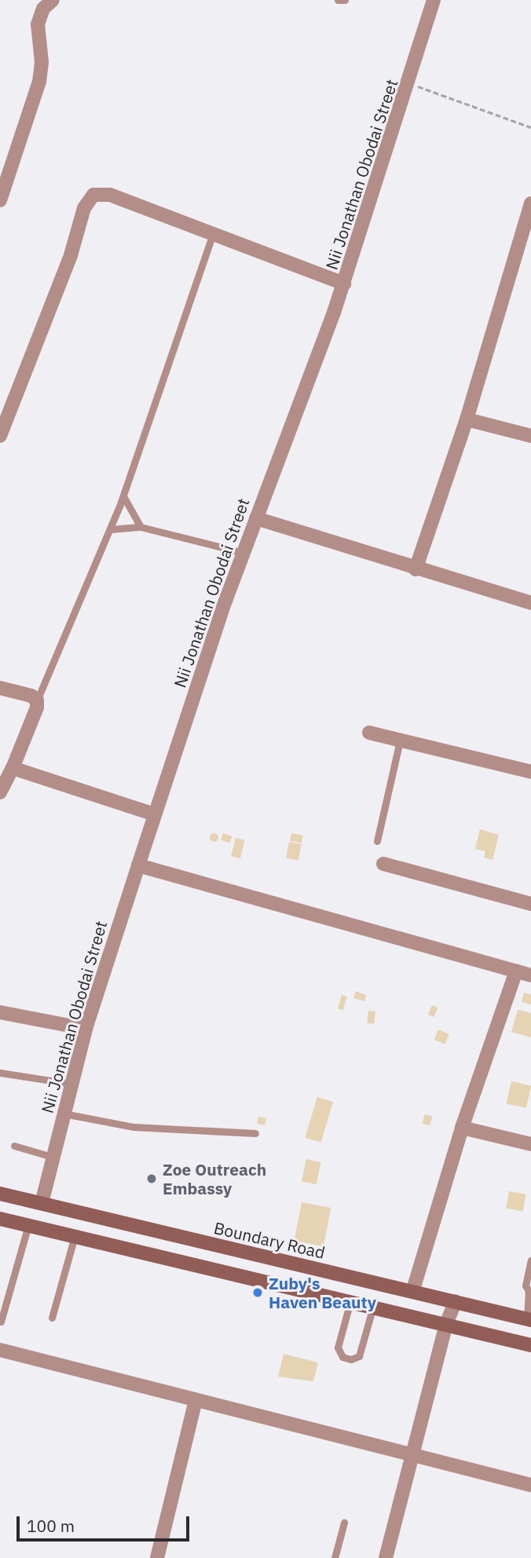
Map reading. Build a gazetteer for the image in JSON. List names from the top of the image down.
{
  "streets": {
    "main road": ["Boundary Road"],
    "street": ["Nii Jonathan Obodai Street"]
  },
  "crossings": [
    ["Nii Jonathan Obodai Street", "Boundary Road"]
  ],
  "places": ["Zoe Outreach Embassy", "Zuby's Haven Beauty"],
  "scale_bar": "100 m"
}
